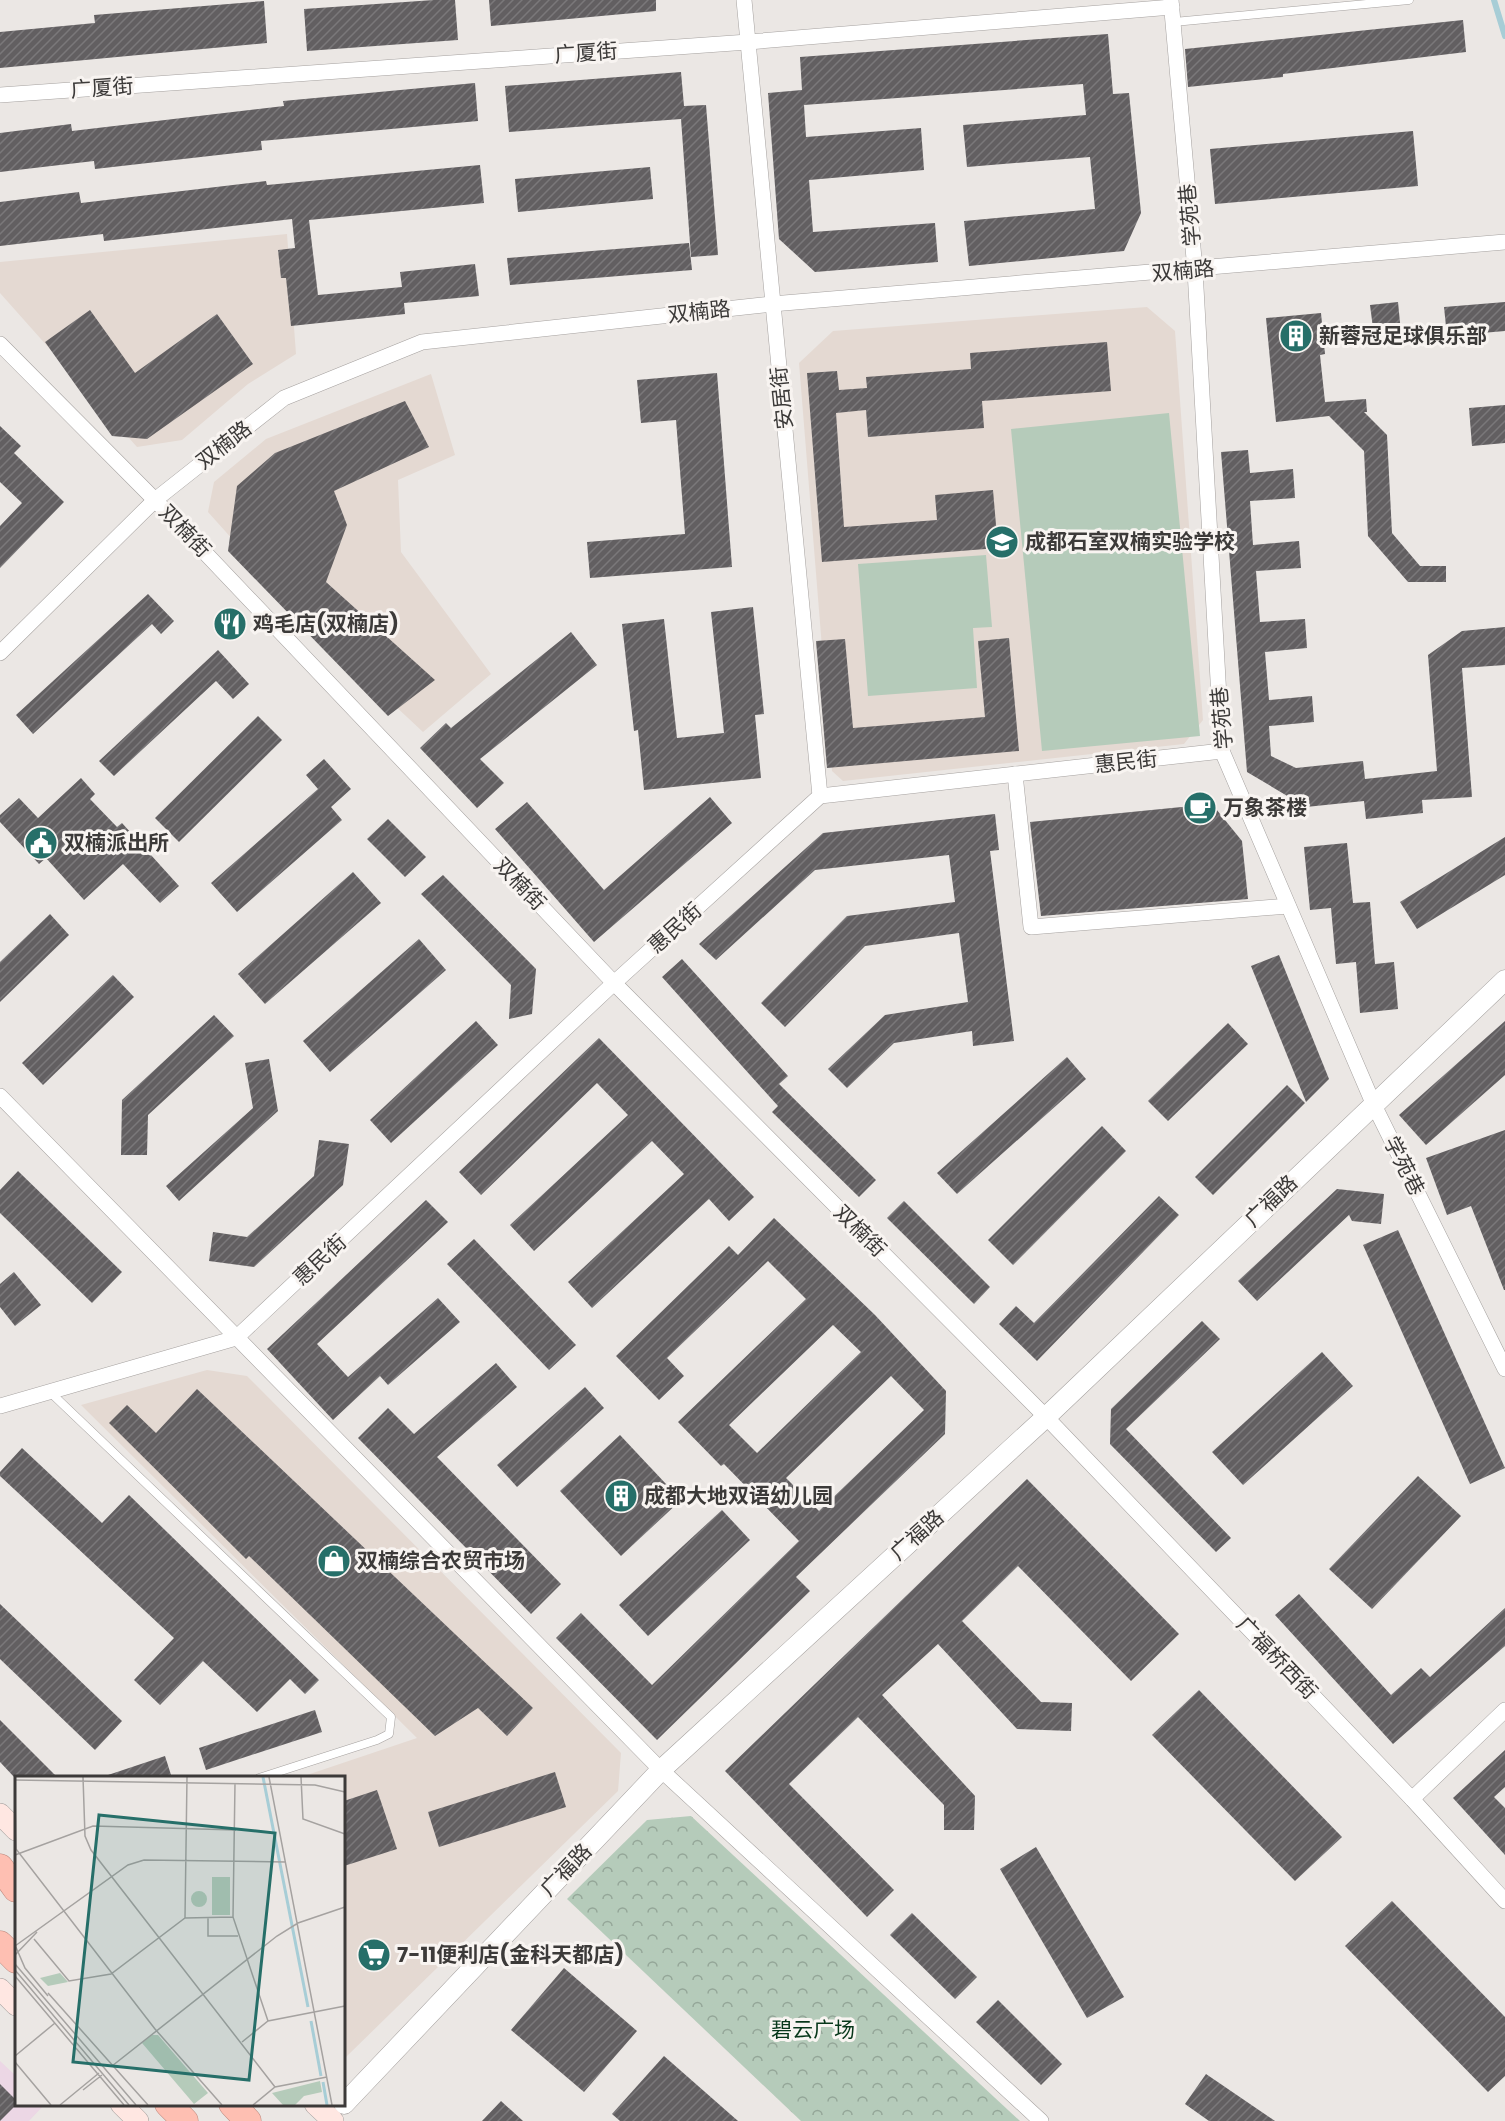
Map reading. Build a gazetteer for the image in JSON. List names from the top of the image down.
{
  "streets": {
    "street": [
      "广厦街",
      "学苑巷",
      "双楠路",
      "安居街",
      "双楠街",
      "惠民街",
      "广福路",
      "广福桥西街"
    ]
  },
  "crossings": [
    ["广厦街", "学苑巷"],
    ["广厦街", "安居街"],
    ["学苑巷", "双楠路"],
    ["学苑巷", "惠民街"],
    ["学苑巷", "广福路"],
    ["双楠路", "安居街"],
    ["双楠路", "双楠街"],
    ["安居街", "惠民街"],
    ["双楠街", "惠民街"],
    ["双楠街", "广福路"],
    ["双楠街", "广福桥西街"],
    ["广福路", "广福桥西街"]
  ],
  "parks": ["碧云广场"],
  "places": {
    "building": ["新蓉冠足球俱乐部", "成都大地双语幼儿园"],
    "school or university": ["成都石室双楠实验学校"],
    "restaurant": ["鸡毛店(双楠店)"],
    "cafe": ["万象茶楼"],
    "public building": ["双楠派出所"],
    "shop": ["双楠综合农贸市场"],
    "supermarket": ["7-11便利店(金科天都店)"]
  }
}
